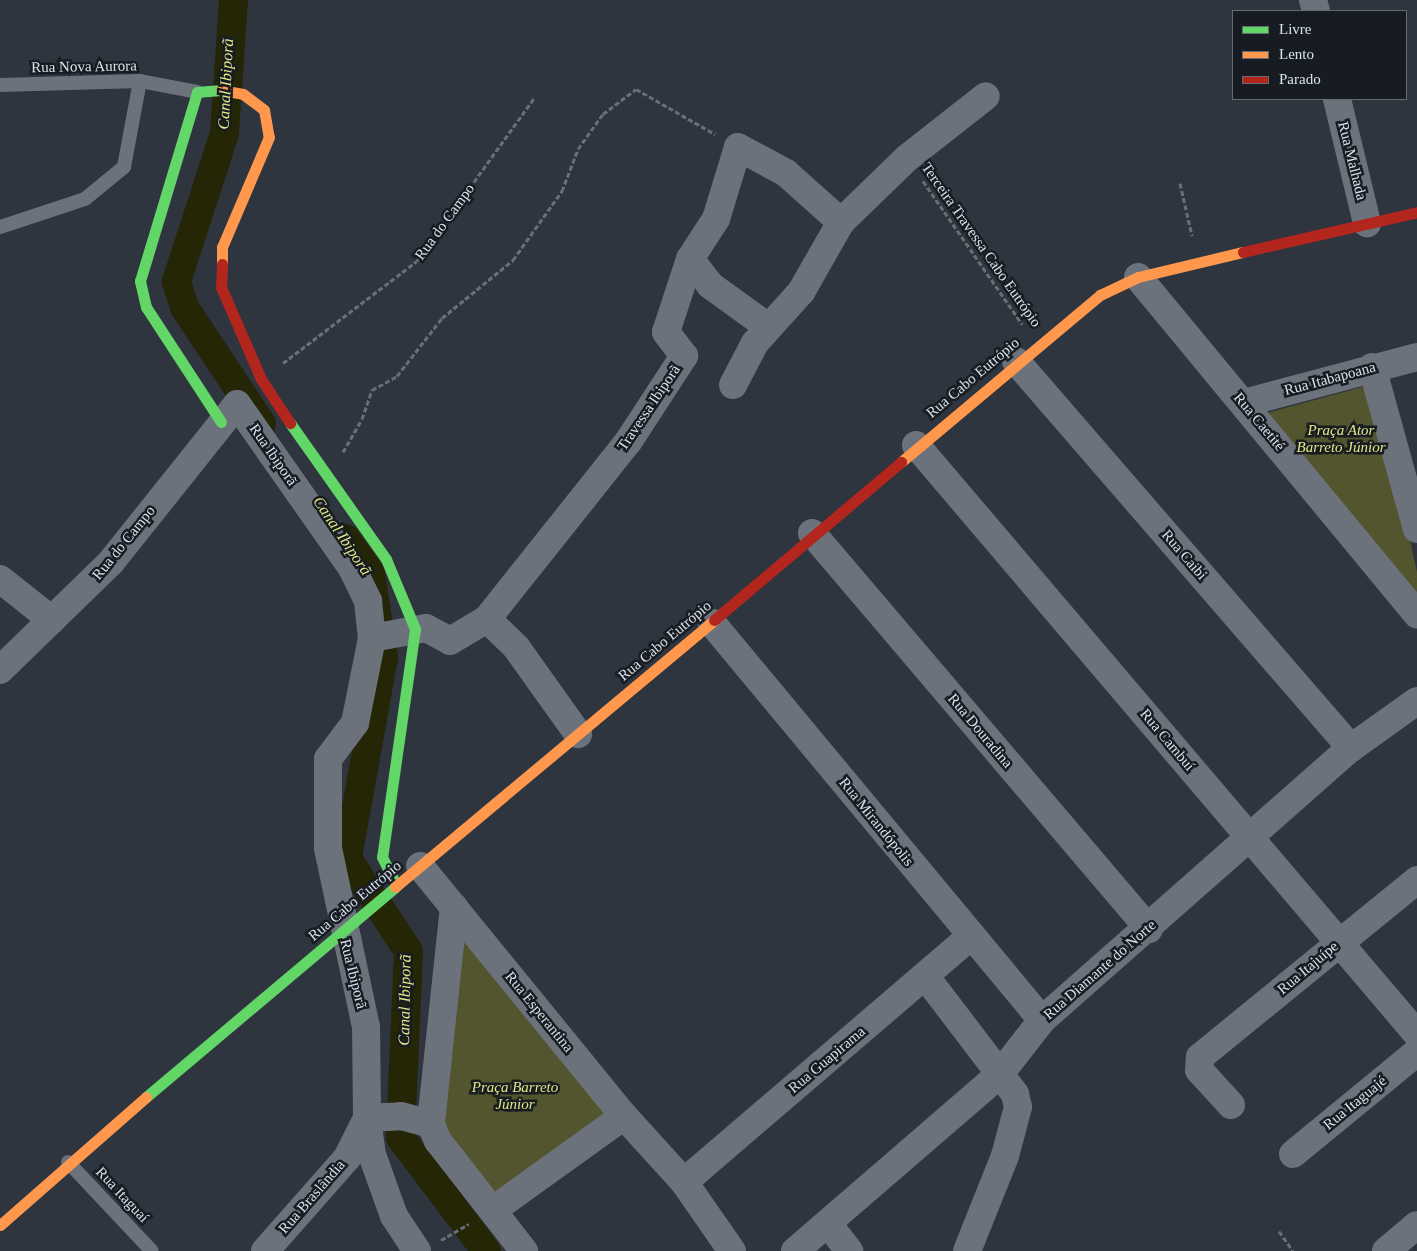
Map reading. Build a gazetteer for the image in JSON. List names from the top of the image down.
{
  "streets": {
    "street": [
      "Rua Malhada",
      "Rua do Campo",
      "Rua Cabo Eutrópio",
      "Rua Itabapoana",
      "Travessa Ibiporã",
      "Rua Caetité",
      "Rua Ibiporã",
      "Rua Caibi",
      "Rua Douradina",
      "Rua Cambuí",
      "Rua Mirandópolis",
      "Rua Itajuípe",
      "Rua Diamante do Norte",
      "Rua Esperantina",
      "Rua Guapirama",
      "Rua Itaguajé",
      "Rua Braslândia"
    ],
    "lane": ["Rua Nova Aurora", "Rua Itaguaí"],
    "path": ["Terceira Travessa Cabo Eutrópio"]
  },
  "crossings": [
    ["Rua Malhada", "Rua Cabo Eutrópio"],
    ["Rua do Campo", "Rua Ibiporã"],
    ["Terceira Travessa Cabo Eutrópio", "Rua Cabo Eutrópio"],
    ["Terceira Travessa Cabo Eutrópio", "Rua Caibi"],
    ["Rua Cabo Eutrópio", "Rua Caetité"],
    ["Rua Cabo Eutrópio", "Rua Ibiporã"],
    ["Rua Cabo Eutrópio", "Rua Caibi"],
    ["Rua Cabo Eutrópio", "Rua Douradina"],
    ["Rua Cabo Eutrópio", "Rua Cambuí"],
    ["Rua Cabo Eutrópio", "Rua Mirandópolis"],
    ["Rua Cabo Eutrópio", "Rua Itaguaí"],
    ["Rua Itabapoana", "Rua Caetité"],
    ["Rua Ibiporã", "Rua Braslândia"],
    ["Rua Caibi", "Rua Diamante do Norte"],
    ["Rua Douradina", "Rua Diamante do Norte"],
    ["Rua Cambuí", "Rua Itajuípe"],
    ["Rua Cambuí", "Rua Diamante do Norte"],
    ["Rua Mirandópolis", "Rua Diamante do Norte"],
    ["Rua Mirandópolis", "Rua Guapirama"],
    ["Rua Esperantina", "Rua Guapirama"]
  ],
  "water": ["Canal Ibiporã"],
  "parks": ["Praça Ator Barreto Júnior", "Praça Barreto Júnior"],
  "legend": ["Livre", "Lento", "Parado"]
}
